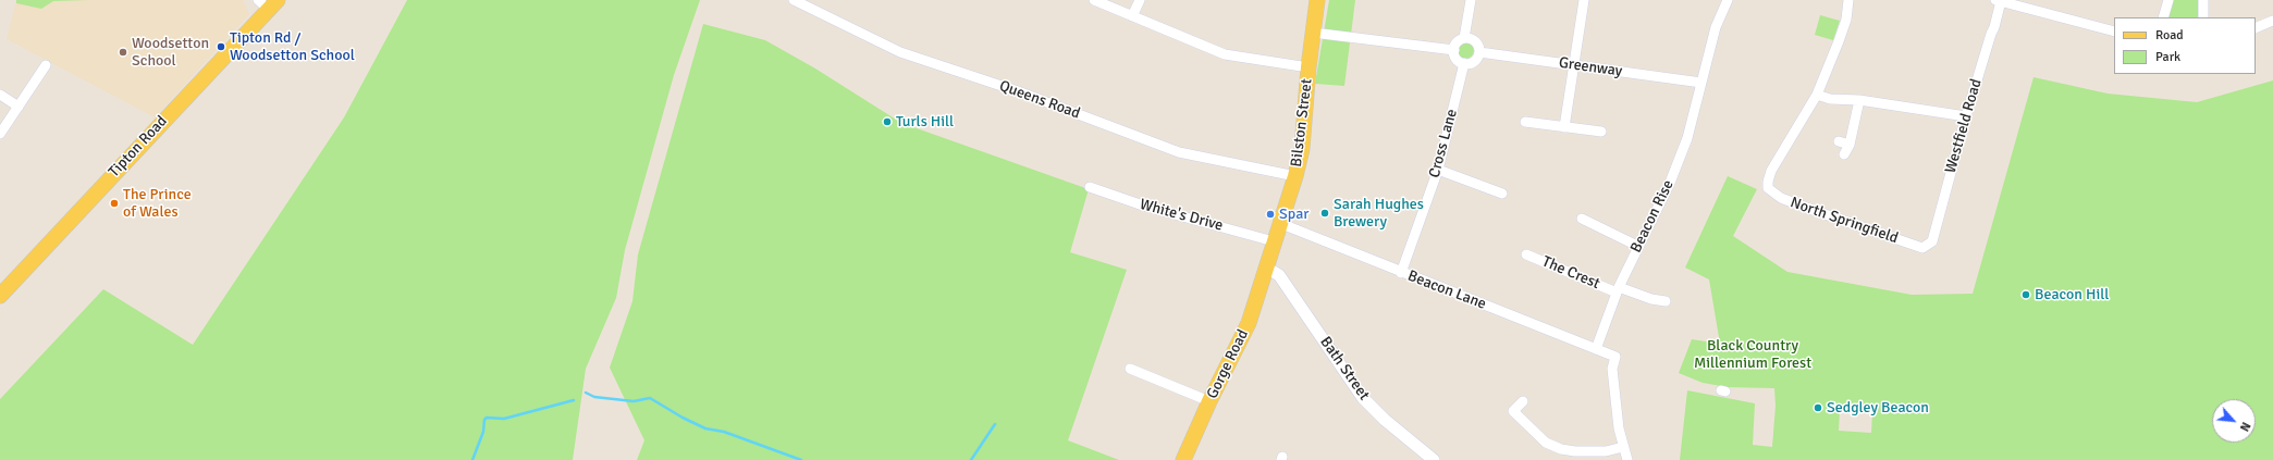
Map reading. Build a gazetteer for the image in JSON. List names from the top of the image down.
{
  "streets": {
    "main road": ["Bilston Street", "Tipton Road", "Gorge Road"],
    "street": [
      "Greenway",
      "Queens Road",
      "Westfield Road",
      "Cross Lane",
      "White's Drive",
      "Beacon Rise",
      "North Springfield",
      "The Crest",
      "Beacon Lane",
      "Bath Street"
    ]
  },
  "crossings": [
    ["Greenway", "Cross Lane"],
    ["Greenway", "Beacon Rise"],
    ["Queens Road", "Bilston Street"],
    ["Bilston Street", "White's Drive"],
    ["Bilston Street", "Beacon Lane"],
    ["Bilston Street", "Gorge Road"],
    ["Bilston Street", "Bath Street"],
    ["Westfield Road", "North Springfield"],
    ["Cross Lane", "Beacon Lane"],
    ["Beacon Rise", "The Crest"],
    ["Beacon Rise", "Beacon Lane"],
    ["Gorge Road", "Bath Street"]
  ],
  "parks": ["Black Country Millennium Forest"],
  "places": [
    "Tipton Rd / Woodsetton School",
    "Woodsetton School",
    "Turls Hill",
    "The Prince of Wales",
    "Sarah Hughes Brewery",
    "Spar",
    "Beacon Hill",
    "Sedgley Beacon"
  ],
  "legend": ["Road", "Park"],
  "north": "bottom right"
}
